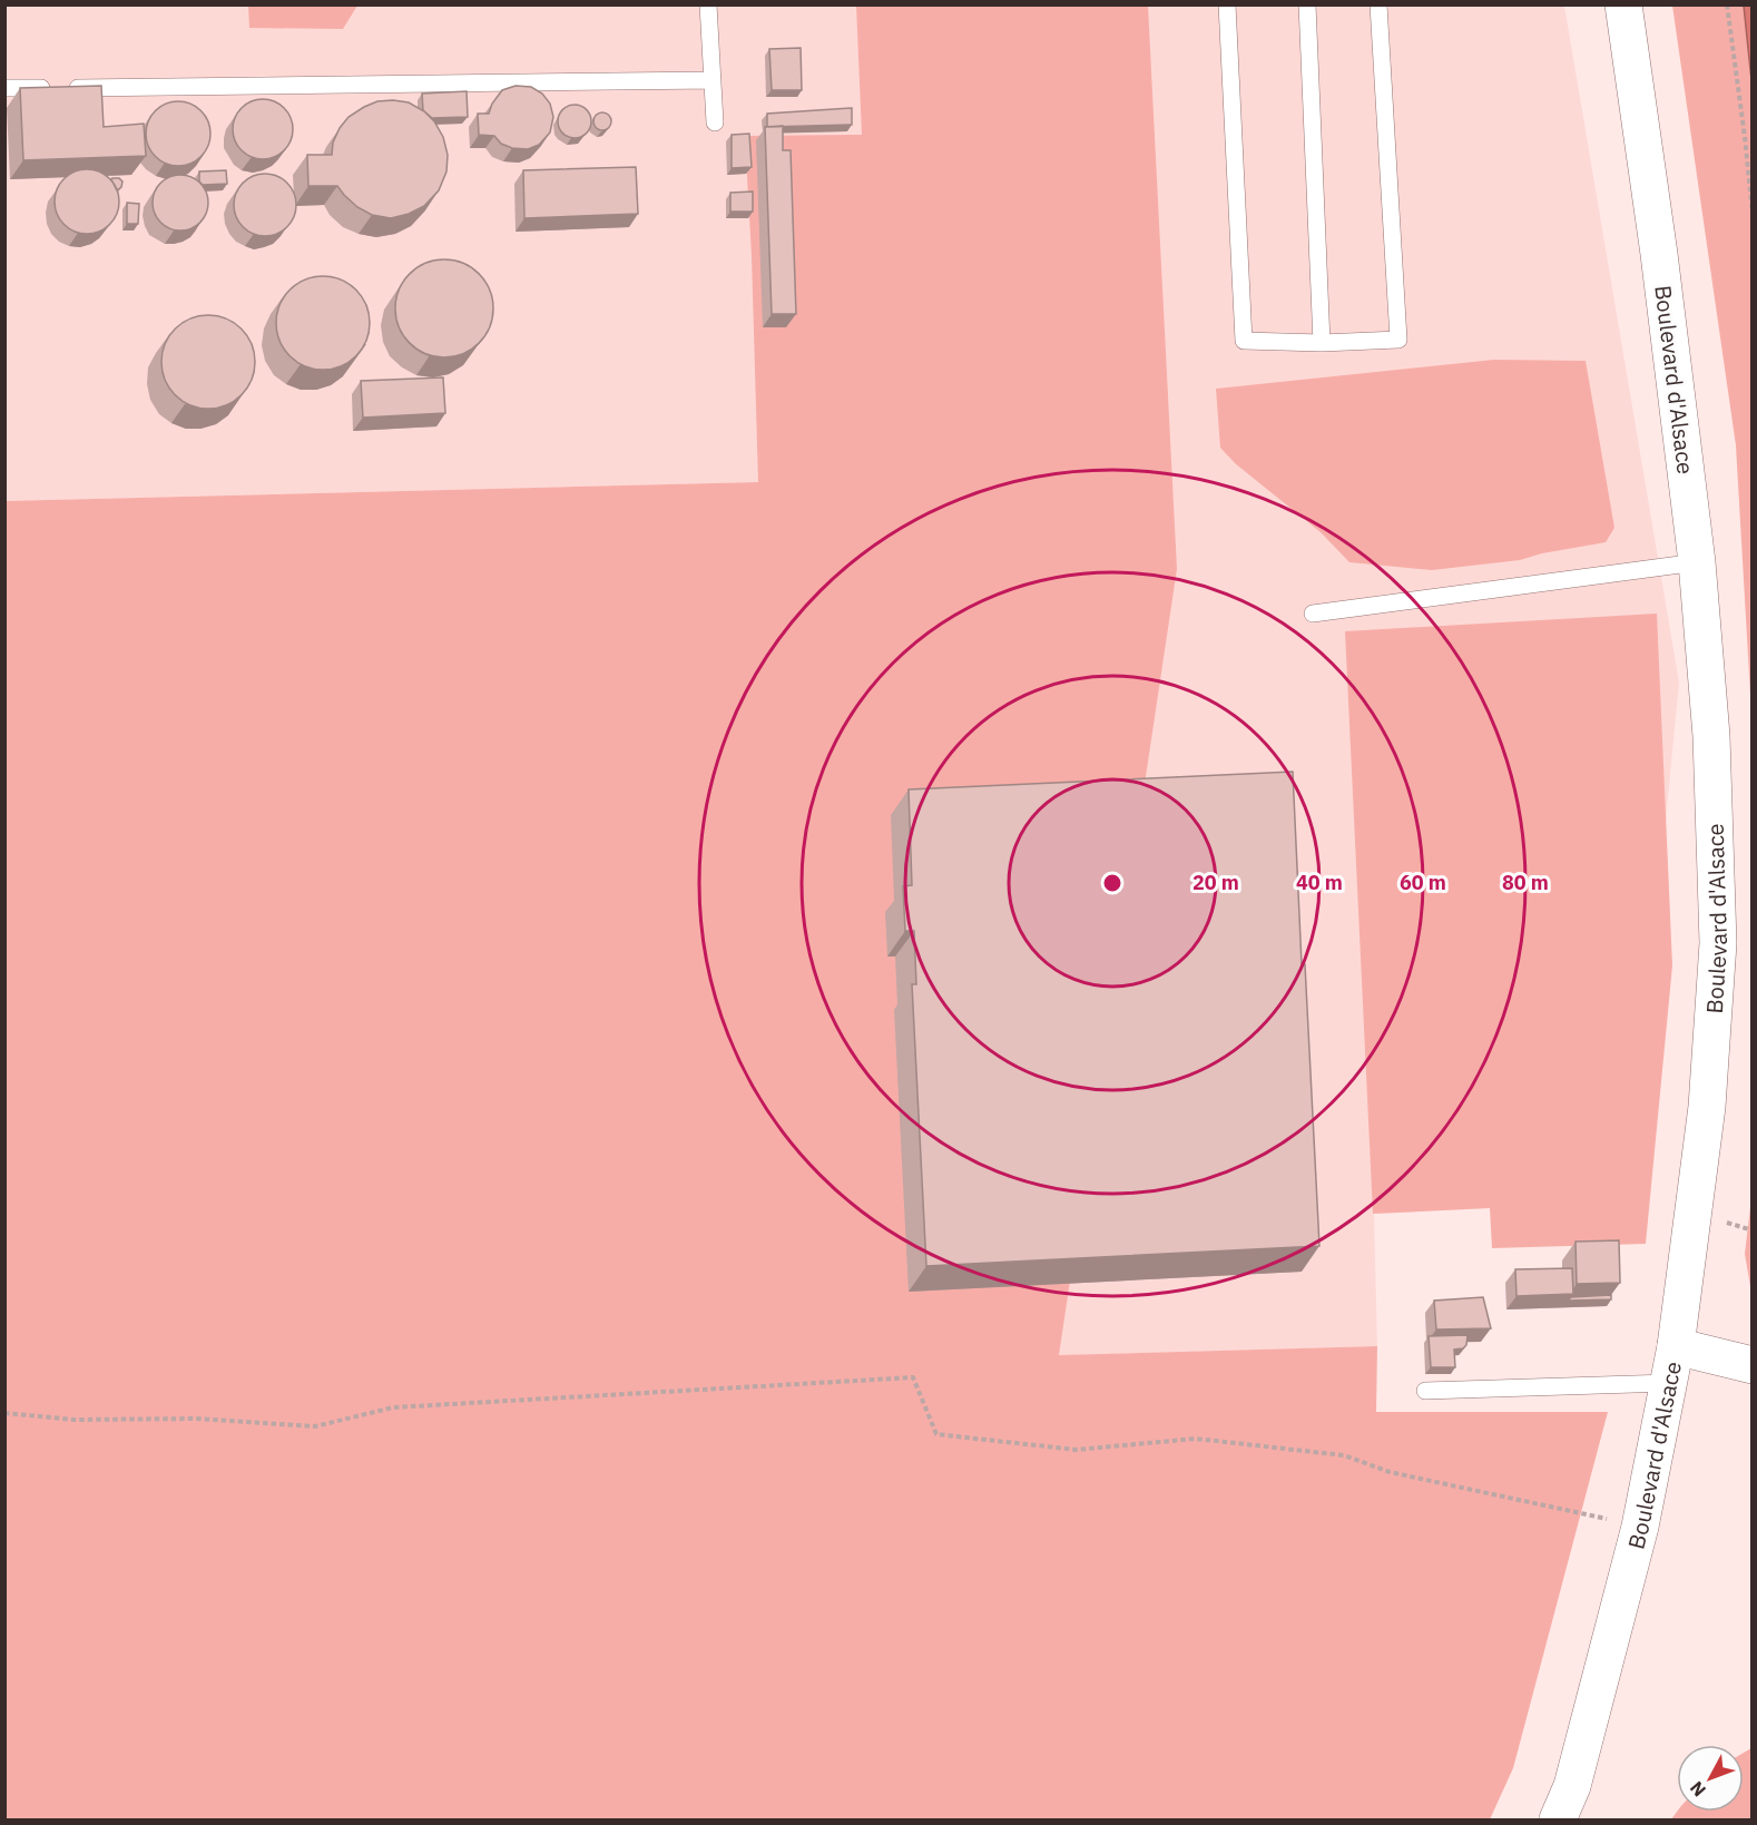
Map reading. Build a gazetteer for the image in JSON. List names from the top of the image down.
{
  "streets": {
    "street": ["Boulevard d'Alsace"]
  },
  "north": "bottom left",
  "rings": [
    "20 m",
    "40 m",
    "60 m",
    "80 m"
  ]
}
